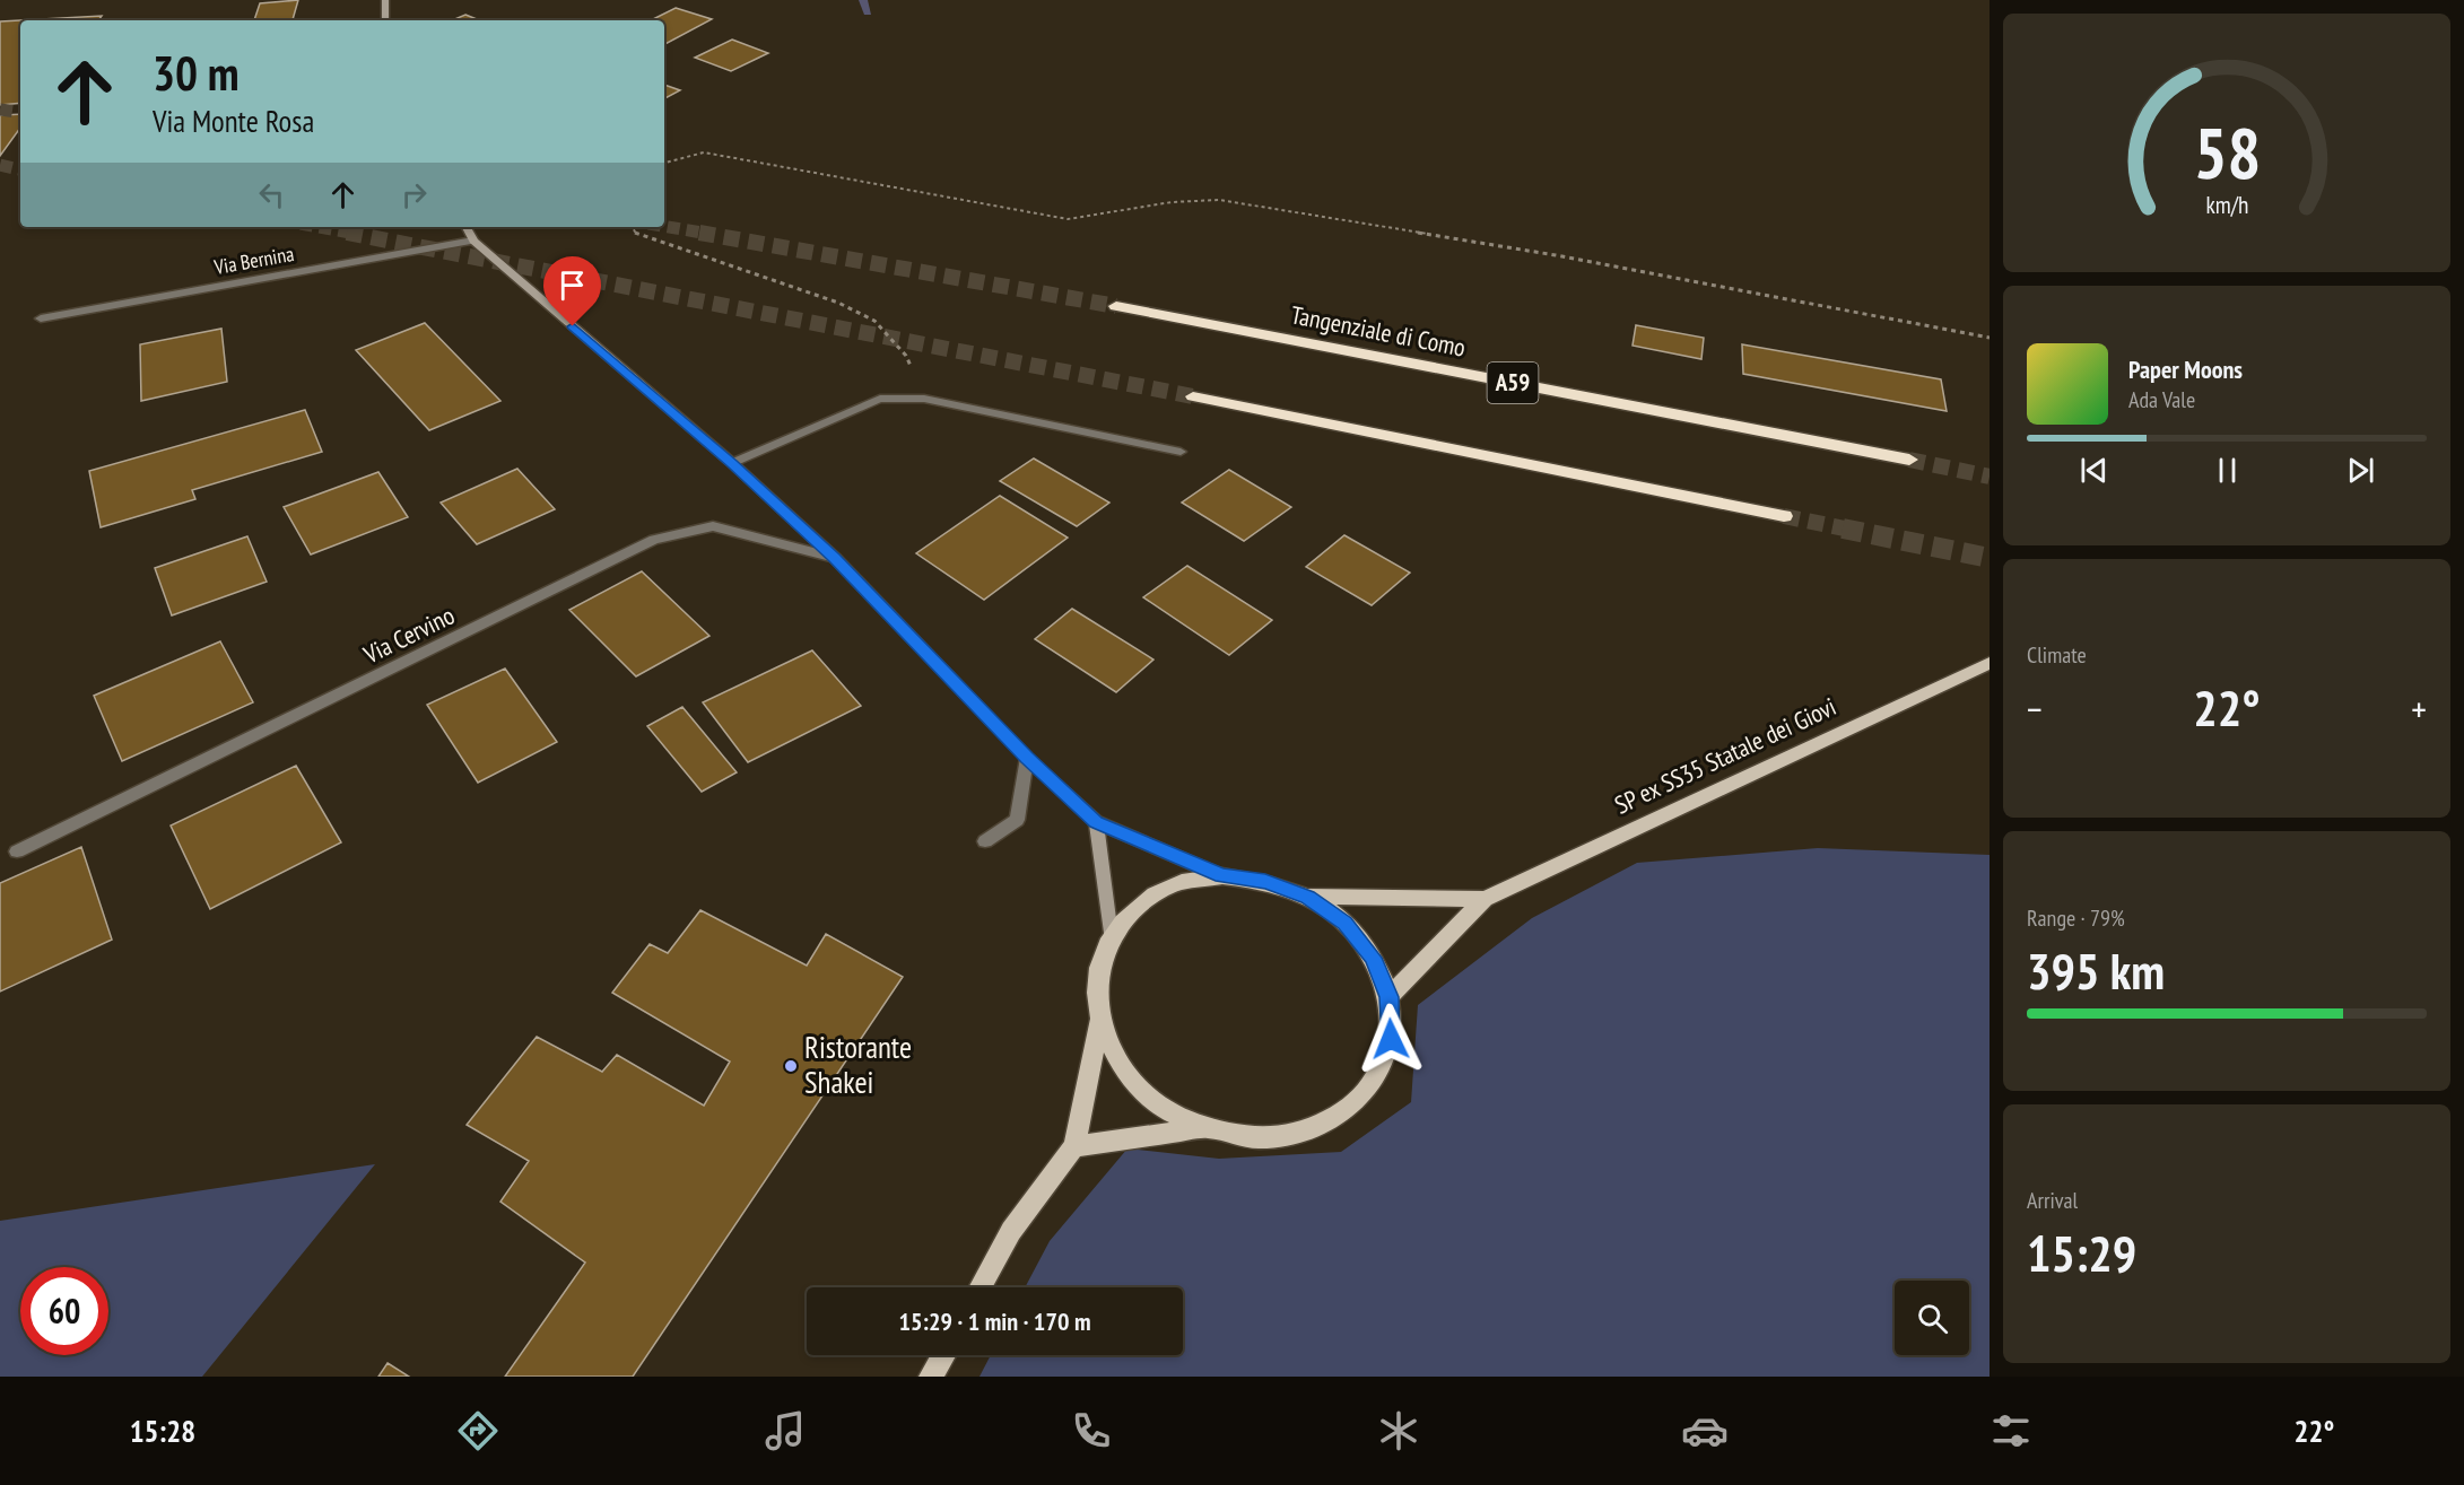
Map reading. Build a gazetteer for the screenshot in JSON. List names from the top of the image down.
{
  "streets": {
    "highway": ["Tangenziale di Como", "A59"],
    "main road": ["SP ex SS35 Statale dei Giovi"],
    "street": ["Via Bernina", "Via Cervino"]
  },
  "places": ["Ristorante Shakei"],
  "page": {
    "turn": ["30 m", "Via Monte Rosa"],
    "song": ["Paper Moons", "Ada Vale"],
    "tile": [
      "Climate",
      ["Range · 79%", "395 km"],
      ["Arrival", "15:29"]
    ],
    "heat": ["−", "22°", "+"],
    "limit": "60",
    "trip": "15:29 · 1 min · 170 m",
    "tabs": ["15:28", "22°"],
    "gauge": ["58", "km/h"]
  }
}
